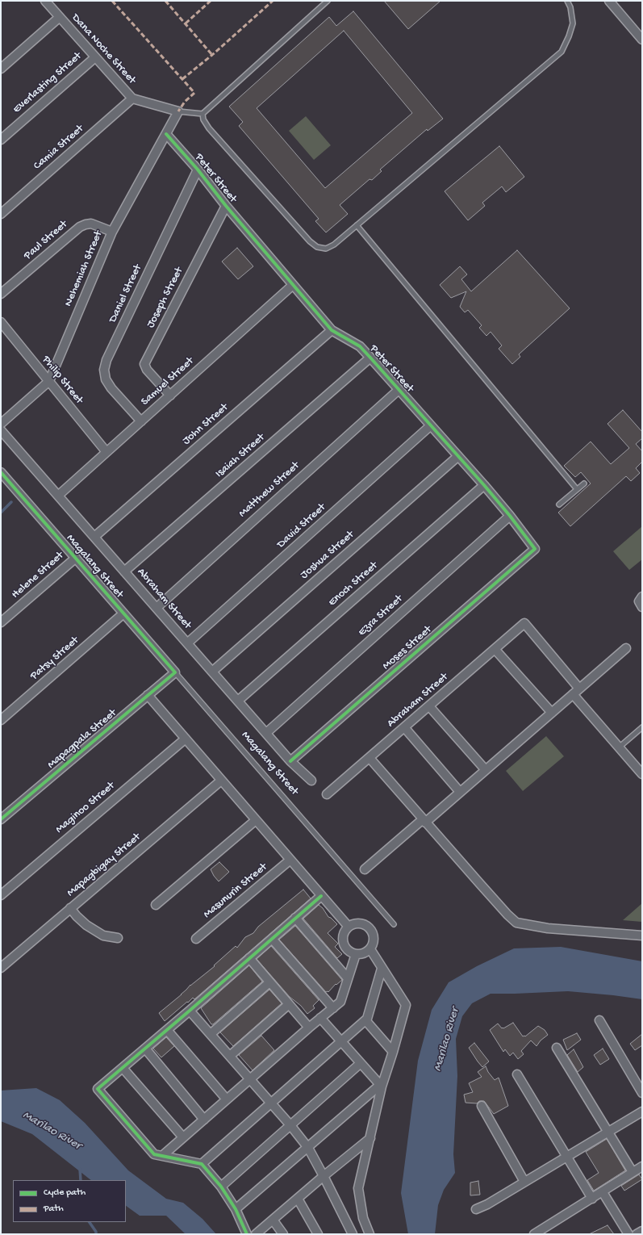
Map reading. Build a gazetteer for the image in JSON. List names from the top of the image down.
{
  "streets": {
    "street": [
      "Dana Noche Street",
      "Everlasting Street",
      "Camia Street",
      "Peter Street",
      "Paul Street",
      "Nehemiah Street",
      "Daniel Street",
      "Joseph Street",
      "Philip Street",
      "Samuel Street",
      "John Street",
      "Isaiah Street",
      "Matthew Street",
      "David Street",
      "Joshua Street",
      "Magalang Street",
      "Helene Street",
      "Enoch Street",
      "Abraham Street",
      "Ezra Street",
      "Moses Street",
      "Patsy Street",
      "Mapagpala Street",
      "Maginoo Street",
      "Mapagbigay Street",
      "Masunurin Street"
    ]
  },
  "crossings": [
    ["Dana Noche Street", "Everlasting Street"],
    ["Dana Noche Street", "Camia Street"],
    ["Peter Street", "Nehemiah Street"],
    ["Peter Street", "Daniel Street"],
    ["Peter Street", "Joseph Street"],
    ["Peter Street", "Samuel Street"],
    ["Peter Street", "John Street"],
    ["Peter Street", "Isaiah Street"],
    ["Peter Street", "Matthew Street"],
    ["Peter Street", "David Street"],
    ["Peter Street", "Joshua Street"],
    ["Peter Street", "Enoch Street"],
    ["Peter Street", "Ezra Street"],
    ["Peter Street", "Moses Street"],
    ["Paul Street", "Nehemiah Street"],
    ["Nehemiah Street", "Philip Street"],
    ["Daniel Street", "Samuel Street"],
    ["Joseph Street", "Samuel Street"],
    ["Philip Street", "Samuel Street"],
    ["Samuel Street", "Abraham Street"],
    ["John Street", "Abraham Street"],
    ["Isaiah Street", "Abraham Street"],
    ["Matthew Street", "Abraham Street"],
    ["David Street", "Abraham Street"],
    ["Joshua Street", "Abraham Street"],
    ["Magalang Street", "Helene Street"],
    ["Magalang Street", "Patsy Street"],
    ["Magalang Street", "Mapagpala Street"],
    ["Enoch Street", "Abraham Street"],
    ["Abraham Street", "Ezra Street"],
    ["Abraham Street", "Moses Street"]
  ],
  "water": ["Marilao River"],
  "legend": ["Cycle path", "Path"]
}
